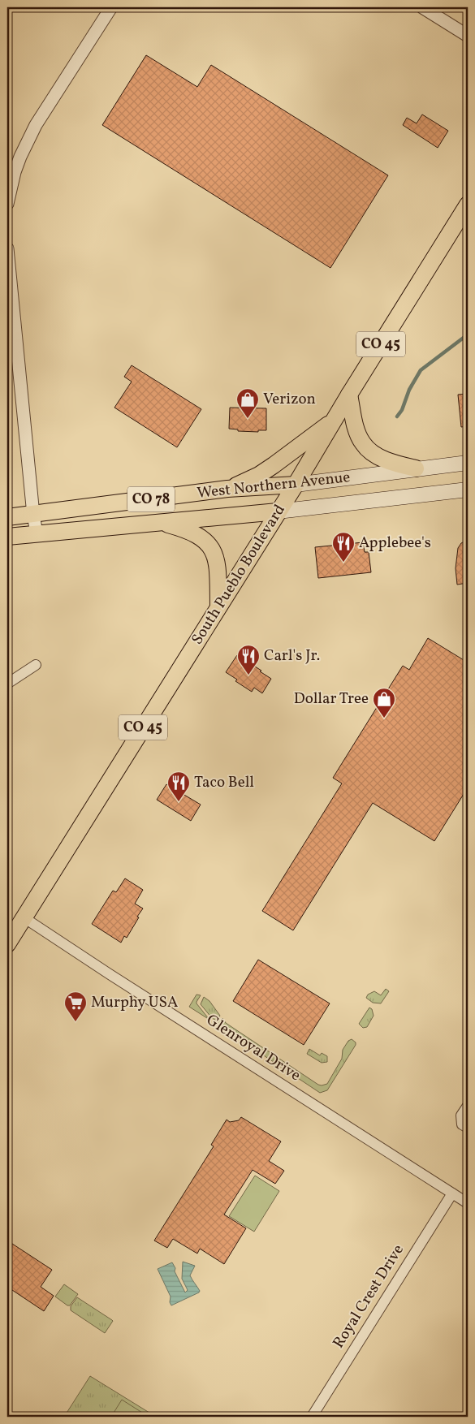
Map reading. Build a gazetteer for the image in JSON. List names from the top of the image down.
{
  "streets": {
    "main road": [
      "CO 45",
      "West Northern Avenue",
      "CO 78",
      "South Pueblo Boulevard"
    ],
    "street": ["Glenroyal Drive", "Royal Crest Drive"]
  },
  "crossings": [
    ["West Northern Avenue", "South Pueblo Boulevard"],
    ["South Pueblo Boulevard", "Glenroyal Drive"],
    ["Glenroyal Drive", "Royal Crest Drive"]
  ],
  "places": {
    "shop": ["Verizon", "Dollar Tree"],
    "restaurant": ["Applebee's", "Carl's Jr.", "Taco Bell"],
    "supermarket": ["Murphy USA"]
  }
}
